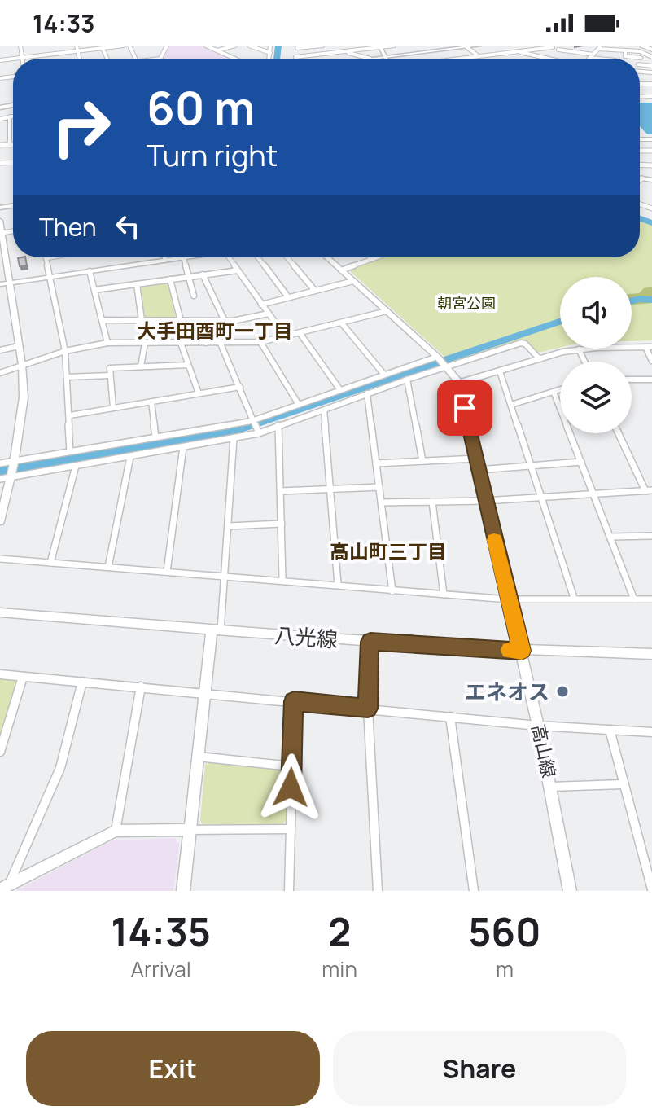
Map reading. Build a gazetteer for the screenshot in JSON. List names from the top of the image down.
{
  "streets": {
    "street": ["八光線", "高山線"]
  },
  "crossings": [
    ["八光線", "高山線"]
  ],
  "districts": ["大手田酉町一丁目", "高山町三丁目"],
  "parks": ["朝宮公園"],
  "places": ["エネオス"],
  "page": {
    "status": "14:33",
    "turn": ["60 m", "Turn right"],
    "then": "Then",
    "eta": [
      "14:35",
      "Arrival",
      "2",
      "min",
      "560",
      "m"
    ],
    "buttons": ["Exit", "Share"]
  }
}
